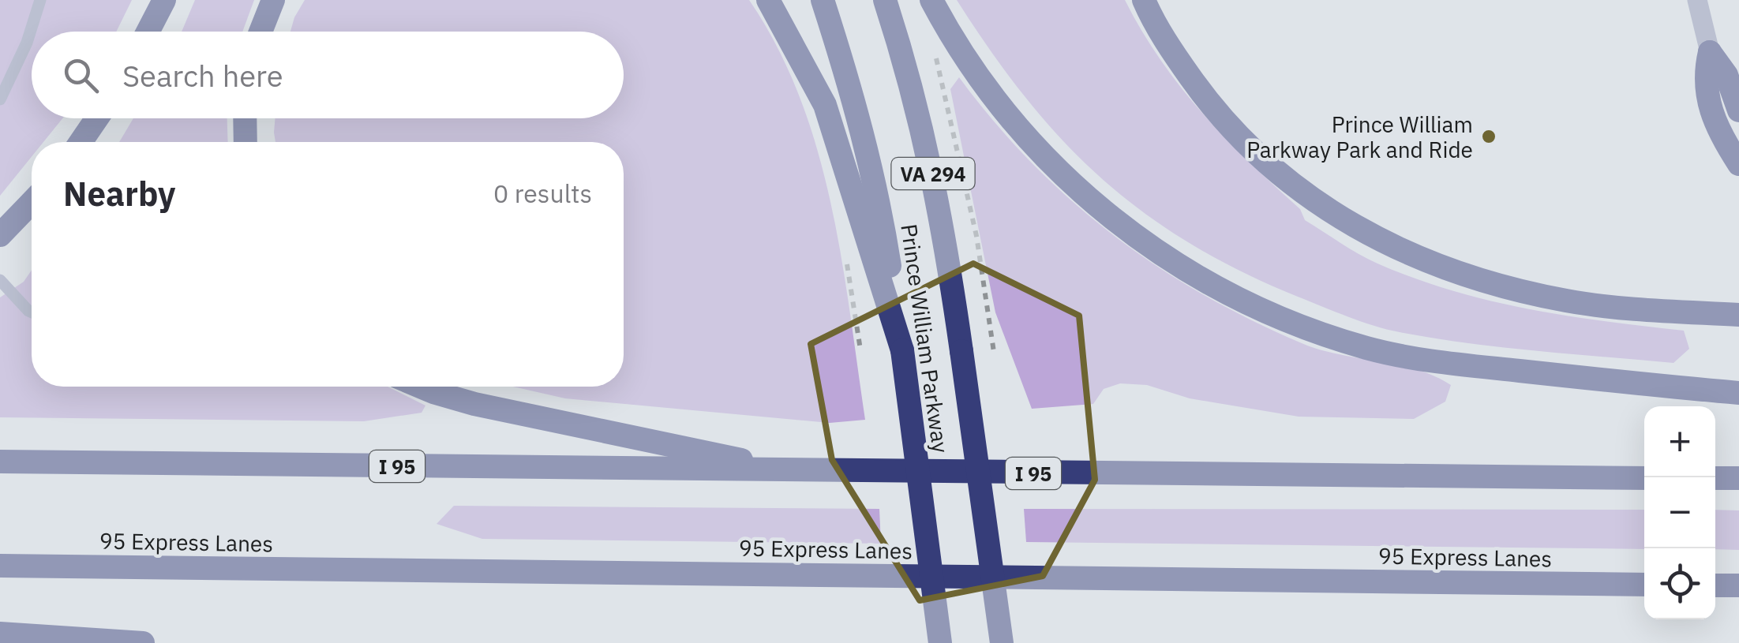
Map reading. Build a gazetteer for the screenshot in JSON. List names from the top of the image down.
{
  "streets": {
    "highway": [
      "VA 294",
      "Prince William Parkway",
      "I 95",
      "95 Express Lanes"
    ]
  },
  "places": ["Prince William Parkway Park and Ride"],
  "page": {
    "search": "Search here",
    "heading": ["Nearby", "0 results"],
    "map_buttons": ["+", "−"]
  }
}
